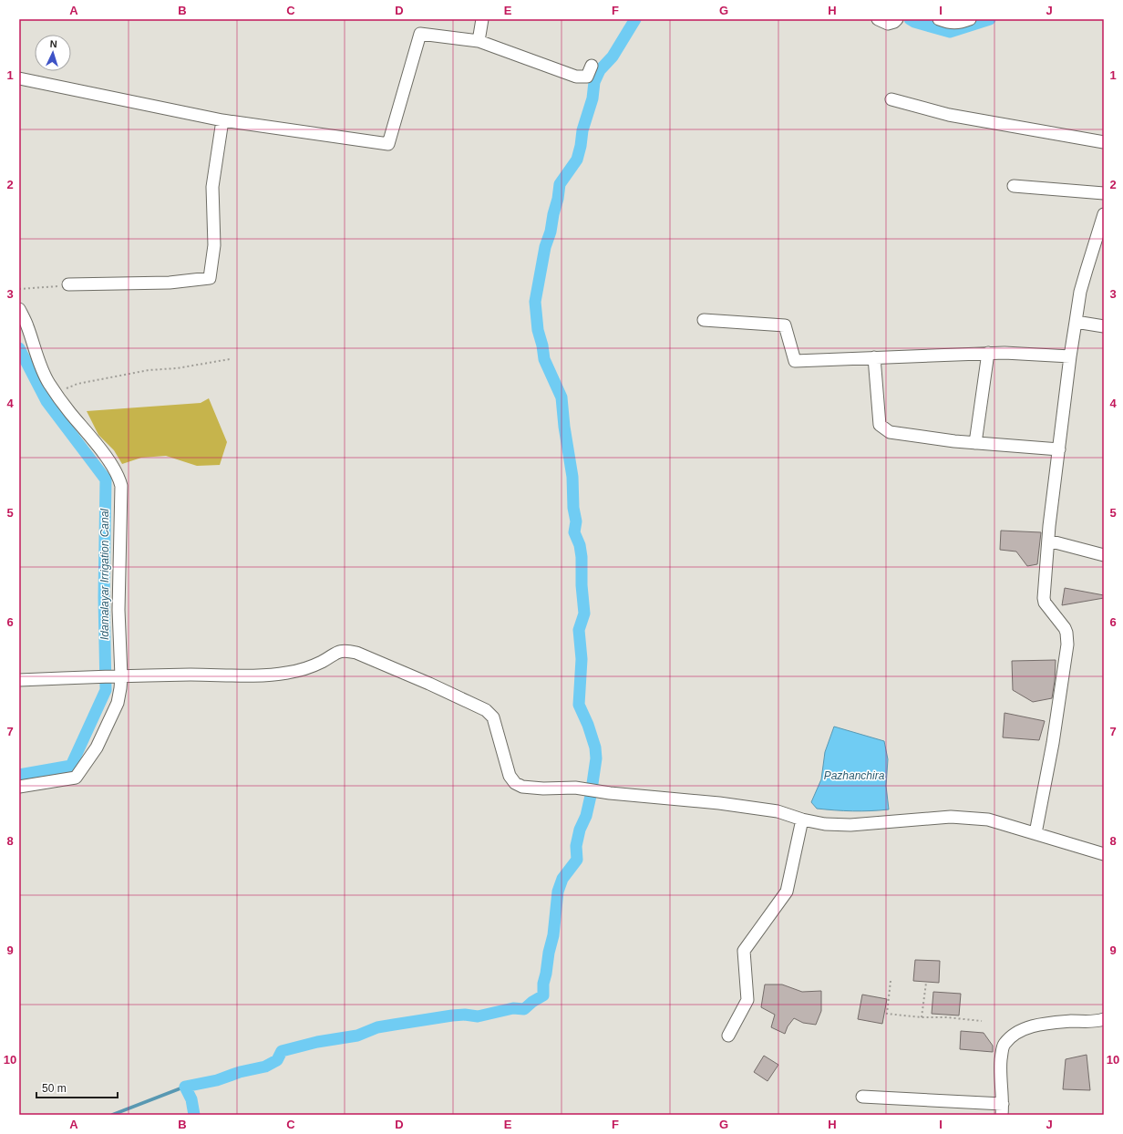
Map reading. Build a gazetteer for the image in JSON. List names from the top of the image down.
{
  "water": ["Idamalayar Irrigation Canal", "Pazhanchira"],
  "scale_bar": "50 m",
  "north": "top",
  "grid": {
    "columns": [
      "A",
      "B",
      "C",
      "D",
      "E",
      "F",
      "G",
      "H",
      "I",
      "J"
    ],
    "rows": [
      "1",
      "2",
      "3",
      "4",
      "5",
      "6",
      "7",
      "8",
      "9",
      "10"
    ]
  }
}
